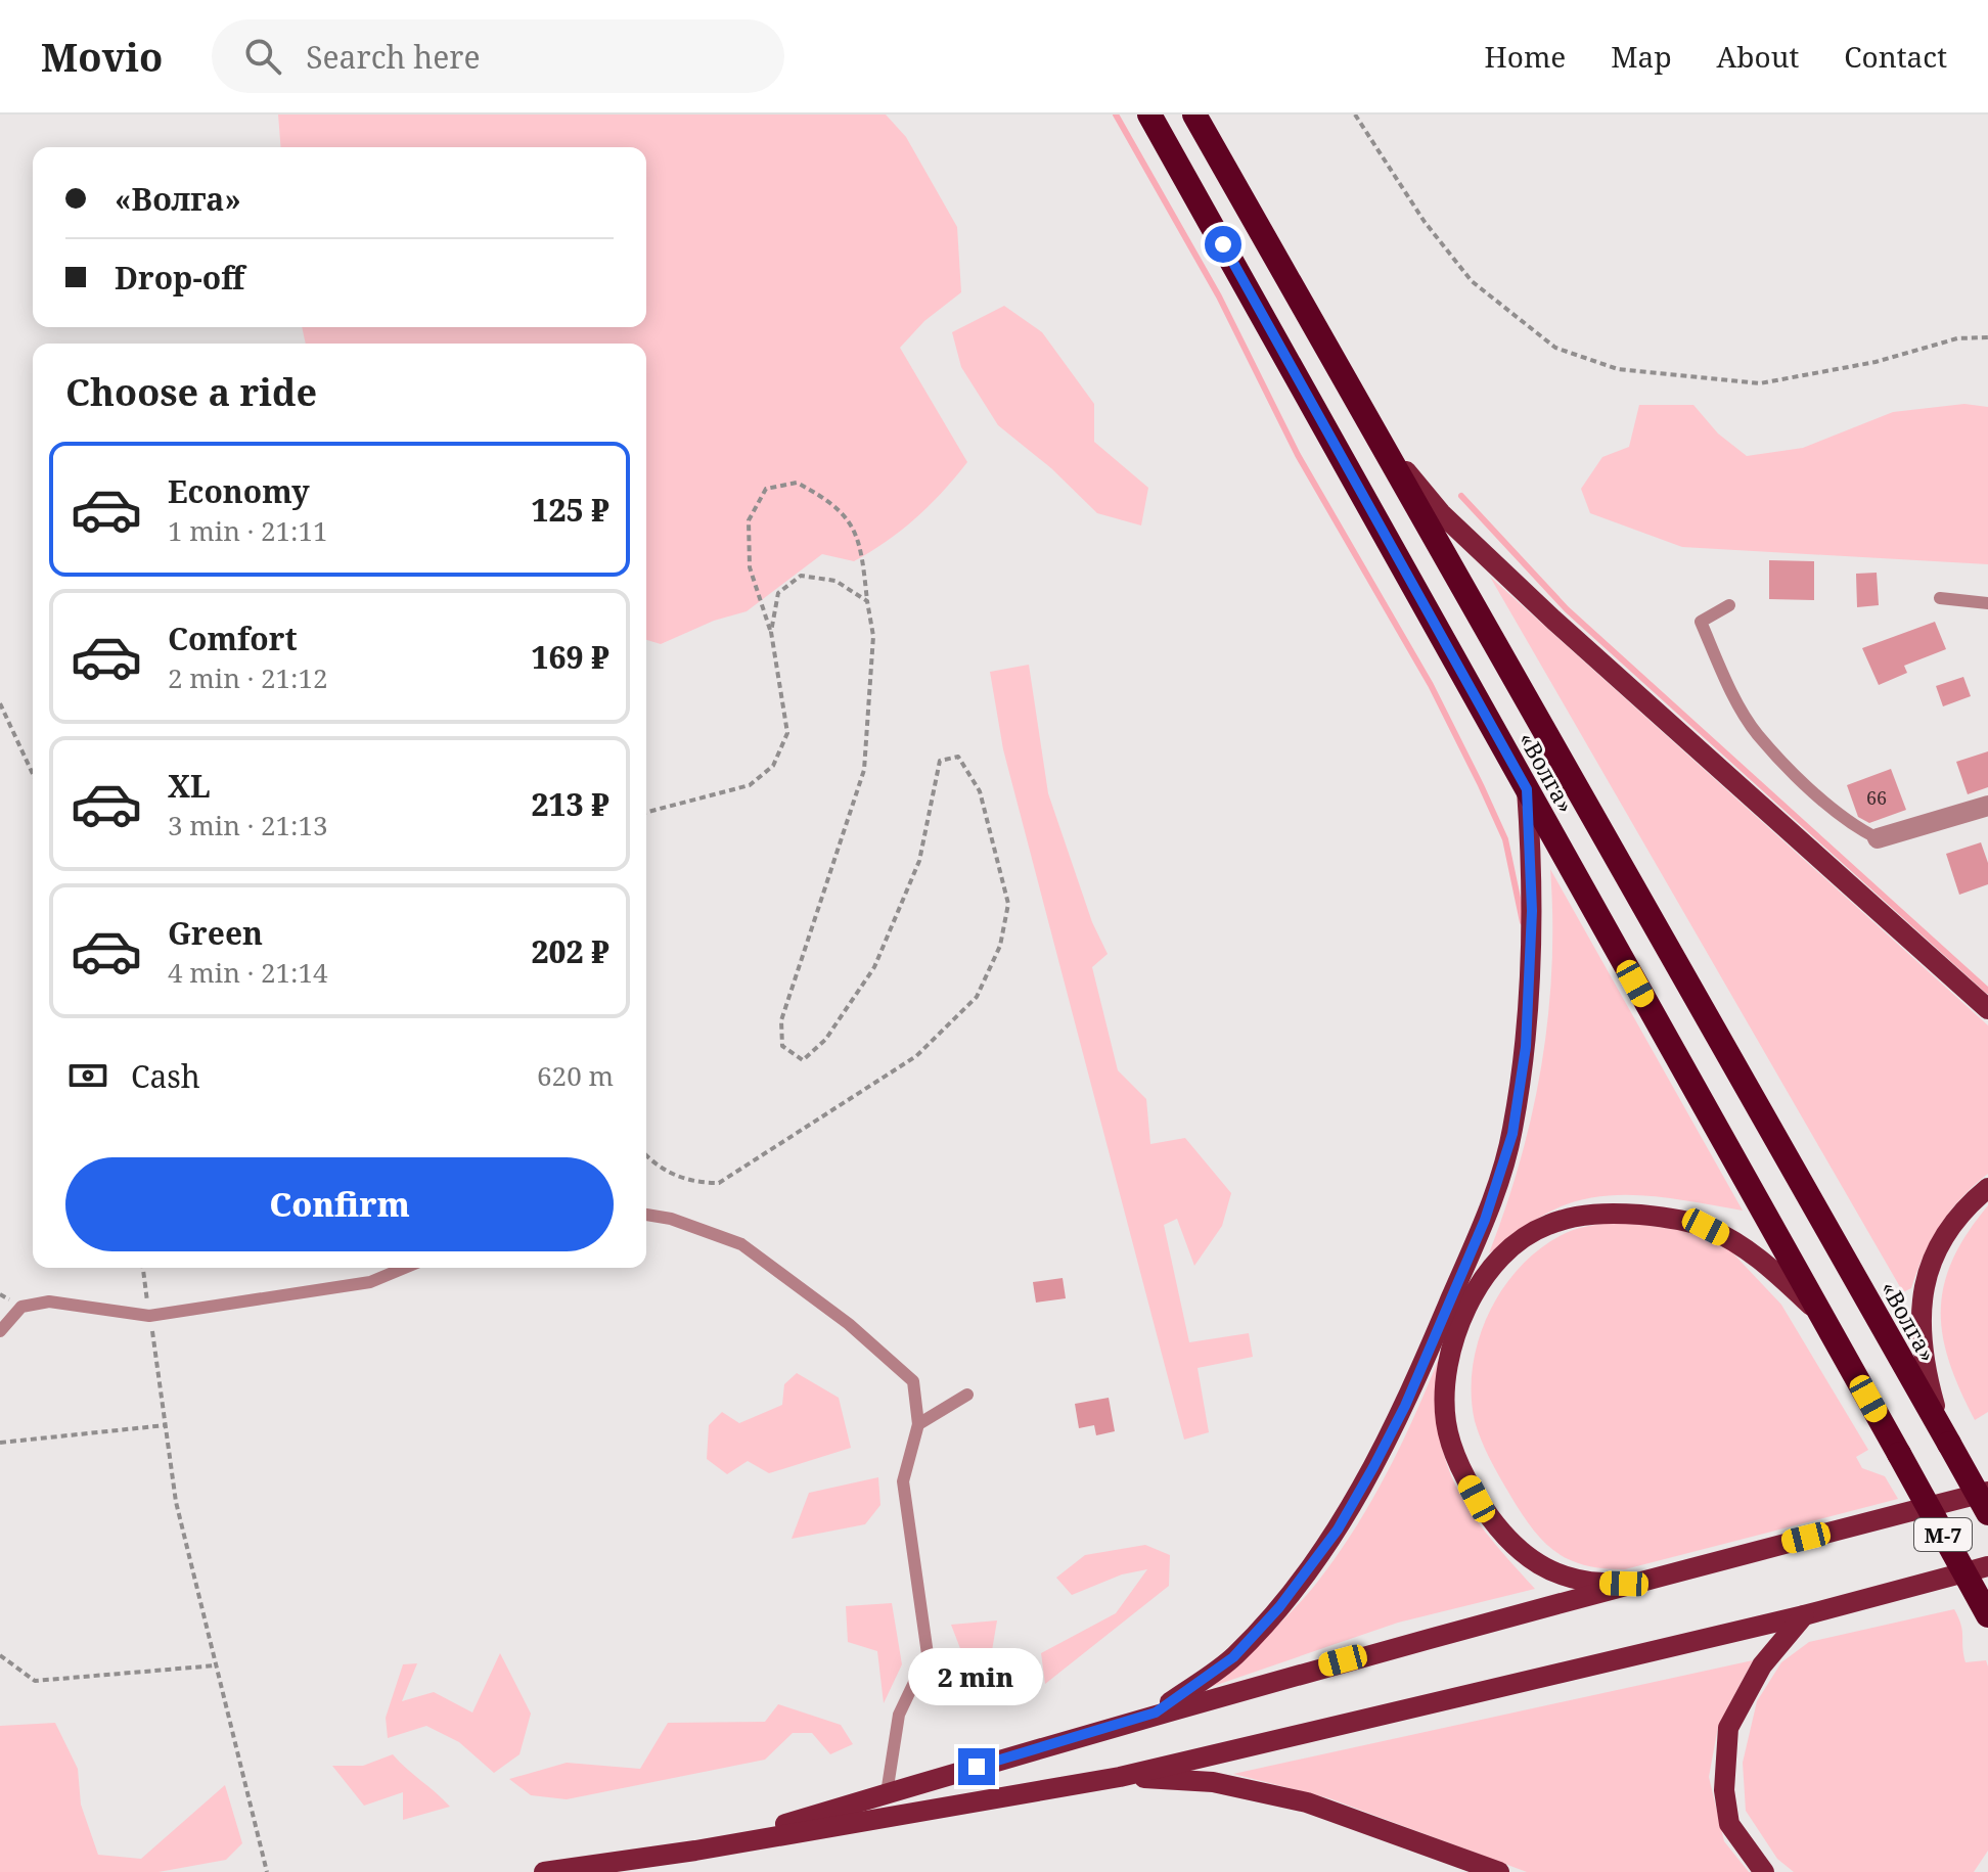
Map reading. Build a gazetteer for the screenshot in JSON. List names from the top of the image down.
{
  "streets": {
    "highway": ["«Волга»", "М-7"]
  },
  "crossings": [
    ["«Волга»", "М-7"]
  ],
  "house_numbers": ["66"],
  "page": {
    "header": "Movio",
    "search": "Search here",
    "nav": [
      "Home",
      "Map",
      "About",
      "Contact"
    ],
    "banner": ["«Волга»", "Drop-off"],
    "heading": "Choose a ride",
    "list": [
      {
        "name": "Economy",
        "note": "1 min · 21:11",
        "value": "125 ₽"
      },
      {
        "name": "Comfort",
        "note": "2 min · 21:12",
        "value": "169 ₽"
      },
      {
        "name": "XL",
        "note": "3 min · 21:13",
        "value": "213 ₽"
      },
      {
        "name": "Green",
        "note": "4 min · 21:14",
        "value": "202 ₽"
      }
    ],
    "pay": ["Cash", "620 m"],
    "buttons": "Confirm",
    "bubble": "2 min"
  }
}
